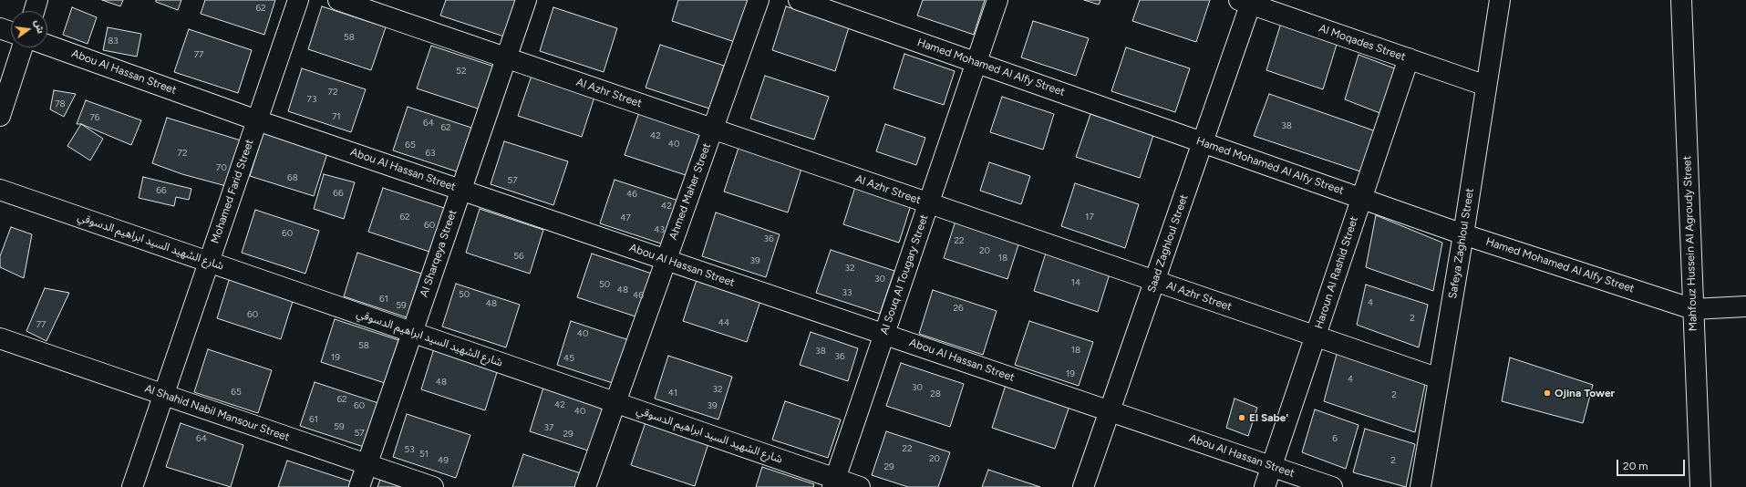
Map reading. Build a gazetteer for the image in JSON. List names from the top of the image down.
{
  "streets": {
    "street": [
      "Al Moqades Street",
      "Hamed Mohamed Al Alfy Street",
      "Abou Al Hassan Street",
      "Al Azhr Street",
      "Mohamed Farid Street",
      "Ahmed Maher Street",
      "شارع الشهيد السيد ابراهيم الدسوقي",
      "Saad Zaghloul Street",
      "Safeya Zaghloul Street",
      "Mahfouz Hussein Al Agroudy Street",
      "Al Sharqeya Street",
      "Haroun Al Rashid Street",
      "Al Souq Al Tougary Street",
      "Al Shahid Nabil Mansour Street"
    ]
  },
  "crossings": [
    ["Al Moqades Street", "Saad Zaghloul Street"],
    ["Al Moqades Street", "Safeya Zaghloul Street"],
    ["Al Moqades Street", "Haroun Al Rashid Street"],
    ["Hamed Mohamed Al Alfy Street", "Saad Zaghloul Street"],
    ["Hamed Mohamed Al Alfy Street", "Safeya Zaghloul Street"],
    ["Hamed Mohamed Al Alfy Street", "Mahfouz Hussein Al Agroudy Street"],
    ["Hamed Mohamed Al Alfy Street", "Haroun Al Rashid Street"],
    ["Hamed Mohamed Al Alfy Street", "Al Souq Al Tougary Street"],
    ["Abou Al Hassan Street", "Mohamed Farid Street"],
    ["Abou Al Hassan Street", "Ahmed Maher Street"],
    ["Abou Al Hassan Street", "Saad Zaghloul Street"],
    ["Abou Al Hassan Street", "Al Sharqeya Street"],
    ["Abou Al Hassan Street", "Haroun Al Rashid Street"],
    ["Abou Al Hassan Street", "Al Souq Al Tougary Street"],
    ["Al Azhr Street", "Ahmed Maher Street"],
    ["Al Azhr Street", "Saad Zaghloul Street"],
    ["Al Azhr Street", "Safeya Zaghloul Street"],
    ["Al Azhr Street", "Al Sharqeya Street"],
    ["Al Azhr Street", "Haroun Al Rashid Street"],
    ["Al Azhr Street", "Al Souq Al Tougary Street"],
    ["Mohamed Farid Street", "شارع الشهيد السيد ابراهيم الدسوقي"],
    ["Mohamed Farid Street", "Al Shahid Nabil Mansour Street"],
    ["Ahmed Maher Street", "شارع الشهيد السيد ابراهيم الدسوقي"],
    ["شارع الشهيد السيد ابراهيم الدسوقي", "Al Sharqeya Street"],
    ["شارع الشهيد السيد ابراهيم الدسوقي", "Al Souq Al Tougary Street"],
    ["Al Sharqeya Street", "Al Shahid Nabil Mansour Street"]
  ],
  "places": ["Ojina Tower", "El Sabe'"],
  "house_numbers": [
    "62",
    "58",
    "83",
    "77",
    "52",
    "72",
    "73",
    "78",
    "71",
    "76",
    "64",
    "38",
    "62",
    "42",
    "40",
    "65",
    "72",
    "63",
    "70",
    "68",
    "57",
    "66",
    "66",
    "46",
    "42",
    "62",
    "17",
    "47",
    "60",
    "43",
    "60",
    "36",
    "22",
    "20",
    "56",
    "18",
    "39",
    "32",
    "30",
    "14",
    "50",
    "48",
    "33",
    "50",
    "46",
    "61",
    "4",
    "48",
    "59",
    "26",
    "60",
    "2",
    "44",
    "77",
    "40",
    "58",
    "18",
    "38",
    "36",
    "19",
    "45",
    "19",
    "4",
    "48",
    "30",
    "32",
    "65",
    "41",
    "28",
    "2",
    "62",
    "42",
    "60",
    "39",
    "40",
    "61",
    "59",
    "37",
    "57",
    "29",
    "64",
    "6",
    "22",
    "53",
    "51",
    "20",
    "49",
    "2",
    "29"
  ],
  "scale_bar": "20 m",
  "north": "right"
}
